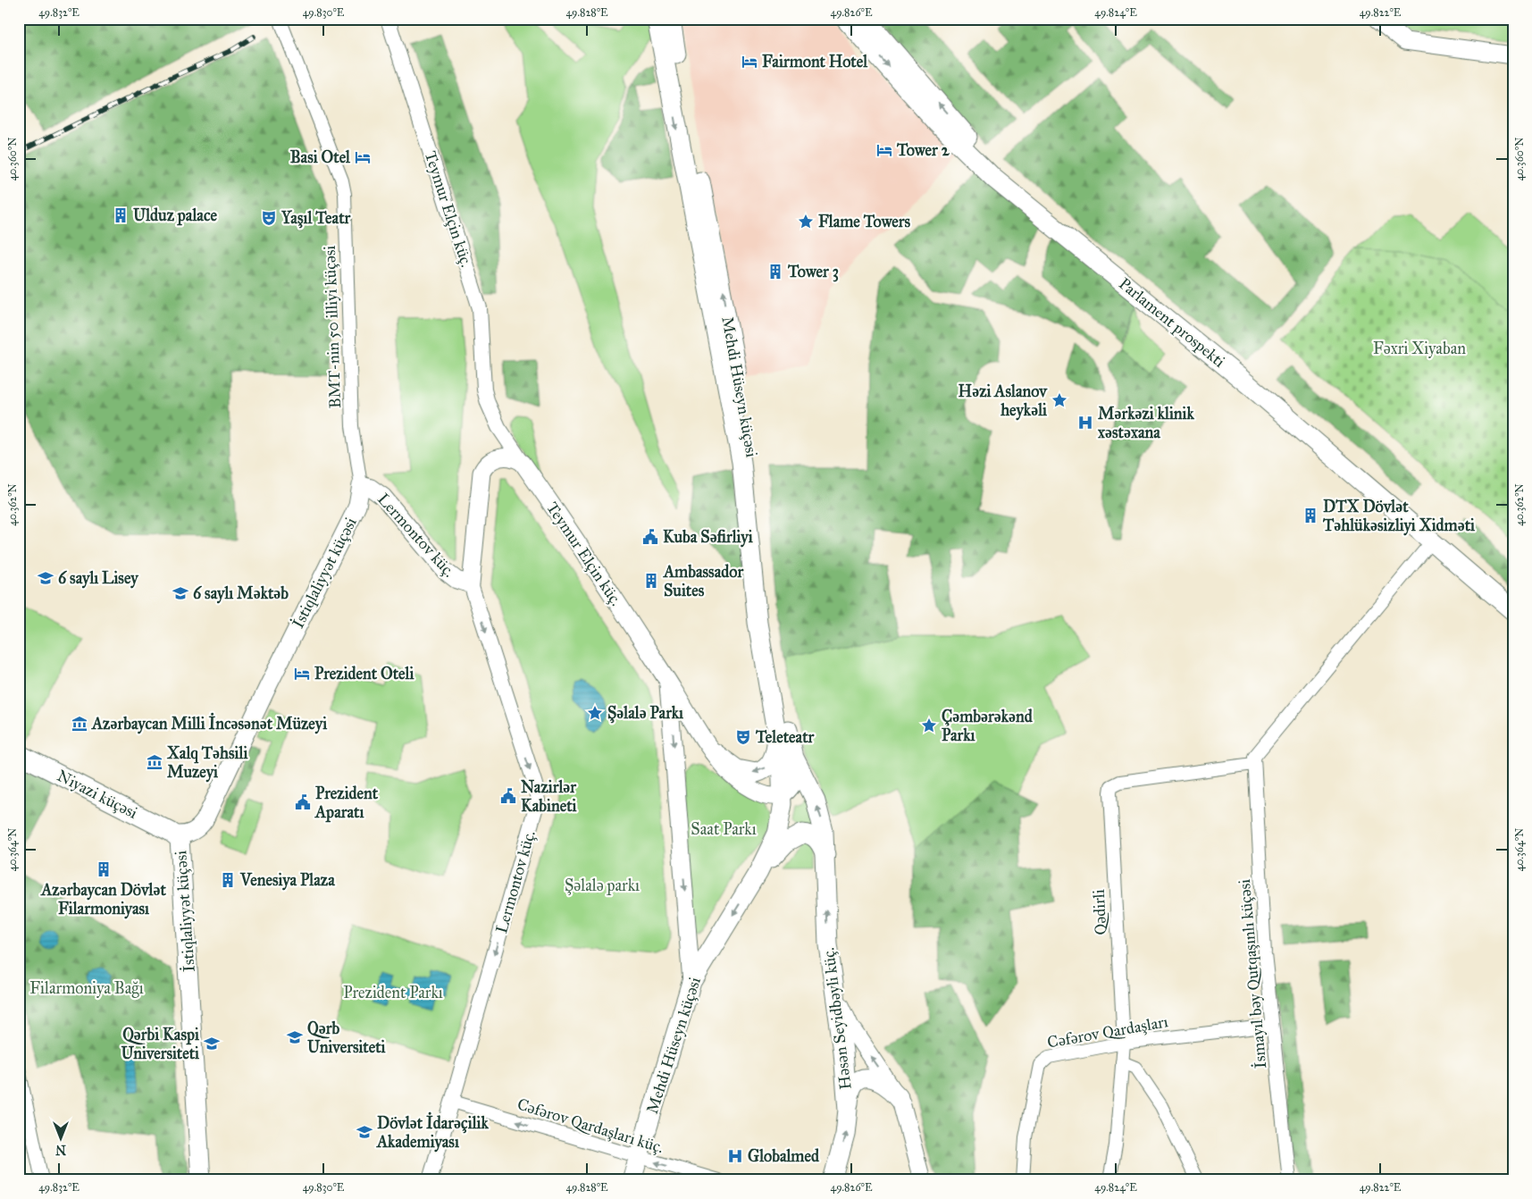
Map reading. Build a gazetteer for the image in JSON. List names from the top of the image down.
{
  "streets": {
    "main road": [
      "Teymur Elçin küç.",
      "Parlament prospekti",
      "Mehdi Hüseyn küçəsi",
      "Lermontov küç.",
      "İstiqlaliyyət küçəsi",
      "Niyazi küçəsi",
      "Həsən Seyidbəyli küç."
    ],
    "street": [
      "BMT-nin 50 illiyi küçəsi",
      "Qədirli",
      "İsmayıl bəy Qutqaşınlı küçəsi",
      "Cəfərov Qardaşları",
      "Cəfərov Qardaşları küç."
    ]
  },
  "crossings": [
    ["Teymur Elçin küç.", "Lermontov küç."],
    ["BMT-nin 50 illiyi küçəsi", "Lermontov küç."],
    ["BMT-nin 50 illiyi küçəsi", "İstiqlaliyyət küçəsi"],
    ["Mehdi Hüseyn küçəsi", "Həsən Seyidbəyli küç."],
    ["Mehdi Hüseyn küçəsi", "Cəfərov Qardaşları küç."],
    ["Lermontov küç.", "İstiqlaliyyət küçəsi"],
    ["Lermontov küç.", "Cəfərov Qardaşları küç."],
    ["İstiqlaliyyət küçəsi", "Niyazi küçəsi"],
    ["Qədirli", "İsmayıl bəy Qutqaşınlı küçəsi"],
    ["Qədirli", "Cəfərov Qardaşları"],
    ["İsmayıl bəy Qutqaşınlı küçəsi", "Cəfərov Qardaşları"]
  ],
  "one_way": ["Lermontov küç.", "Cəfərov Qardaşları küç."],
  "parks": [
    "Fəxri Xiyaban",
    "Saat Parkı",
    "Şəlalə parkı",
    "Filarmoniya Bağı",
    "Prezident Parkı"
  ],
  "places": {
    "hotel": [
      "Fairmont Hotel",
      "Tower 2",
      "Basi Otel",
      "Prezident Oteli"
    ],
    "building": [
      "Ulduz palace",
      "Tower 3",
      "DTX Dövlət Təhlükəsizliyi Xidməti",
      "Ambassador Suites",
      "Azərbaycan Dövlət Filarmoniyası",
      "Venesiya Plaza"
    ],
    "theatre": ["Yaşıl Teatr", "Teleteatr"],
    "place": [
      "Flame Towers",
      "Həzi Aslanov heykəli",
      "Şəlalə Parkı",
      "Çəmbərəkənd Parkı"
    ],
    "hospital": ["Mərkəzi klinik xəstəxana", "Globalmed"],
    "public building": ["Kuba Səfirliyi", "Nazirlər Kabineti", "Prezident Aparatı"],
    "school or university": [
      "6 saylı Lisey",
      "6 saylı Məktəb",
      "Qərb Universiteti",
      "Qərbi Kaspi Universiteti",
      "Dövlət İdarəçilik Akademiyası"
    ],
    "museum": ["Azərbaycan Milli İncəsənət Müzeyi", "Xalq Təhsili Muzeyi"]
  },
  "north": "bottom",
  "coordinates": [
    "49.832°E",
    "49.830°E",
    "49.828°E",
    "49.826°E",
    "49.824°E",
    "49.822°E",
    "40.360°N",
    "40.362°N",
    "40.364°N"
  ]
}
